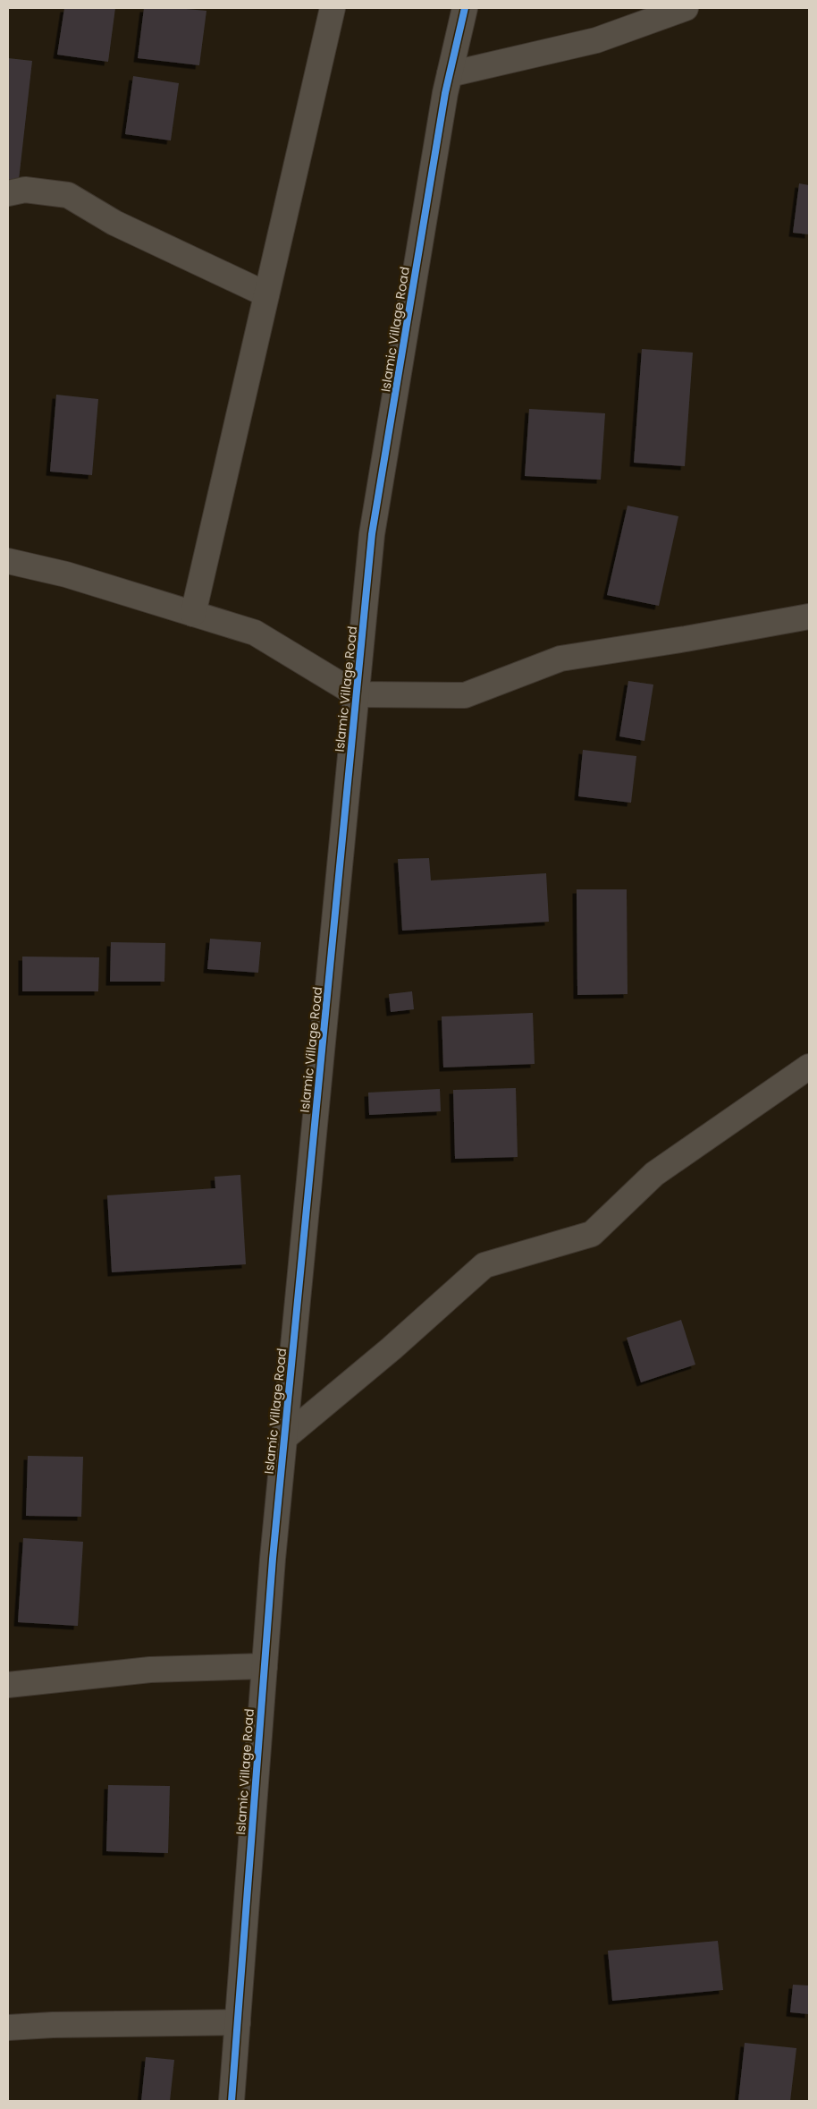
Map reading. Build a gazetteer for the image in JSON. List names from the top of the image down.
{
  "streets": {
    "street": ["Islamic Village Road"]
  }
}
